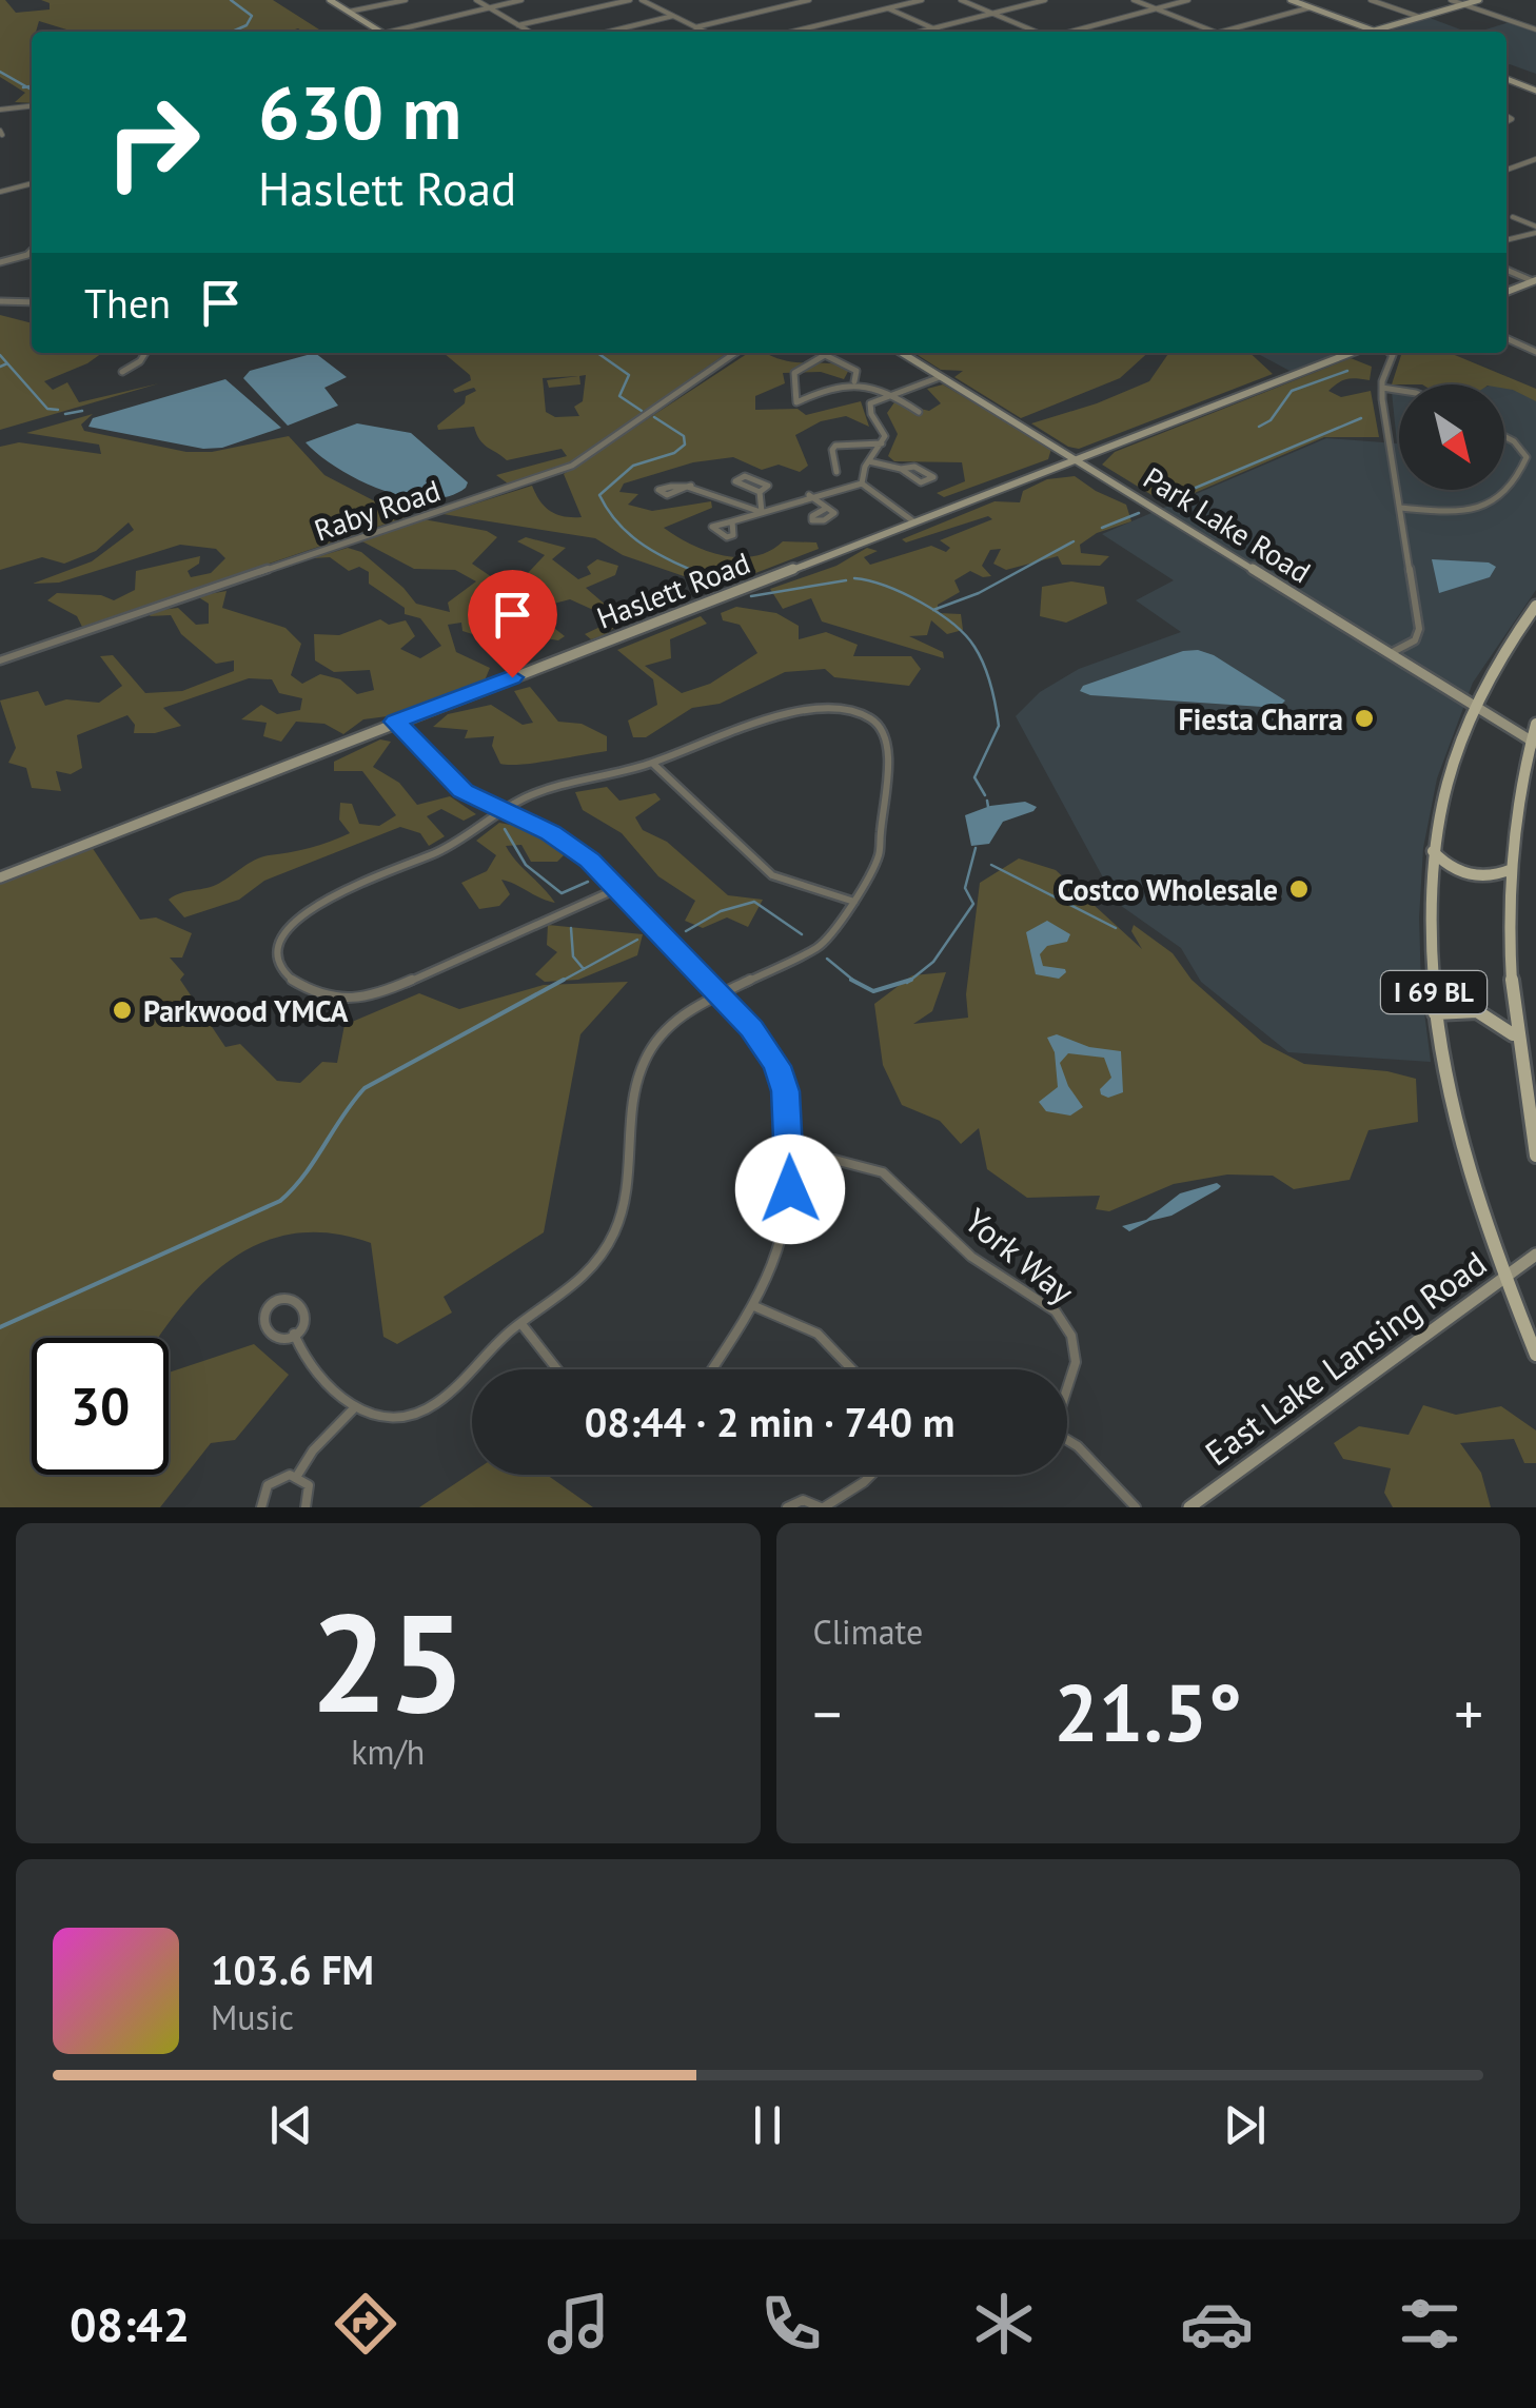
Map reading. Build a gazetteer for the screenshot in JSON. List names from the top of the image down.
{
  "streets": {
    "main road": ["I 69 BL"],
    "street": [
      "Raby Road",
      "Park Lake Road",
      "Haslett Road",
      "York Way",
      "East Lake Lansing Road"
    ]
  },
  "crossings": [
    ["Park Lake Road", "Haslett Road"],
    ["Park Lake Road", "I 69 BL"],
    ["I 69 BL", "East Lake Lansing Road"]
  ],
  "places": ["Fiesta Charra", "Costco Wholesale", "Parkwood YMCA"],
  "north": "bottom right",
  "page": {
    "turn": ["630 m", "Haslett Road"],
    "then": "Then",
    "limit": "30",
    "trip": "08:44 · 2 min · 740 m",
    "tile": [
      ["25", "km/h"],
      "Climate"
    ],
    "heat": ["−", "21.5°", "+"],
    "song": ["103.6 FM", "Music"],
    "tabs": "08:42"
  }
}
